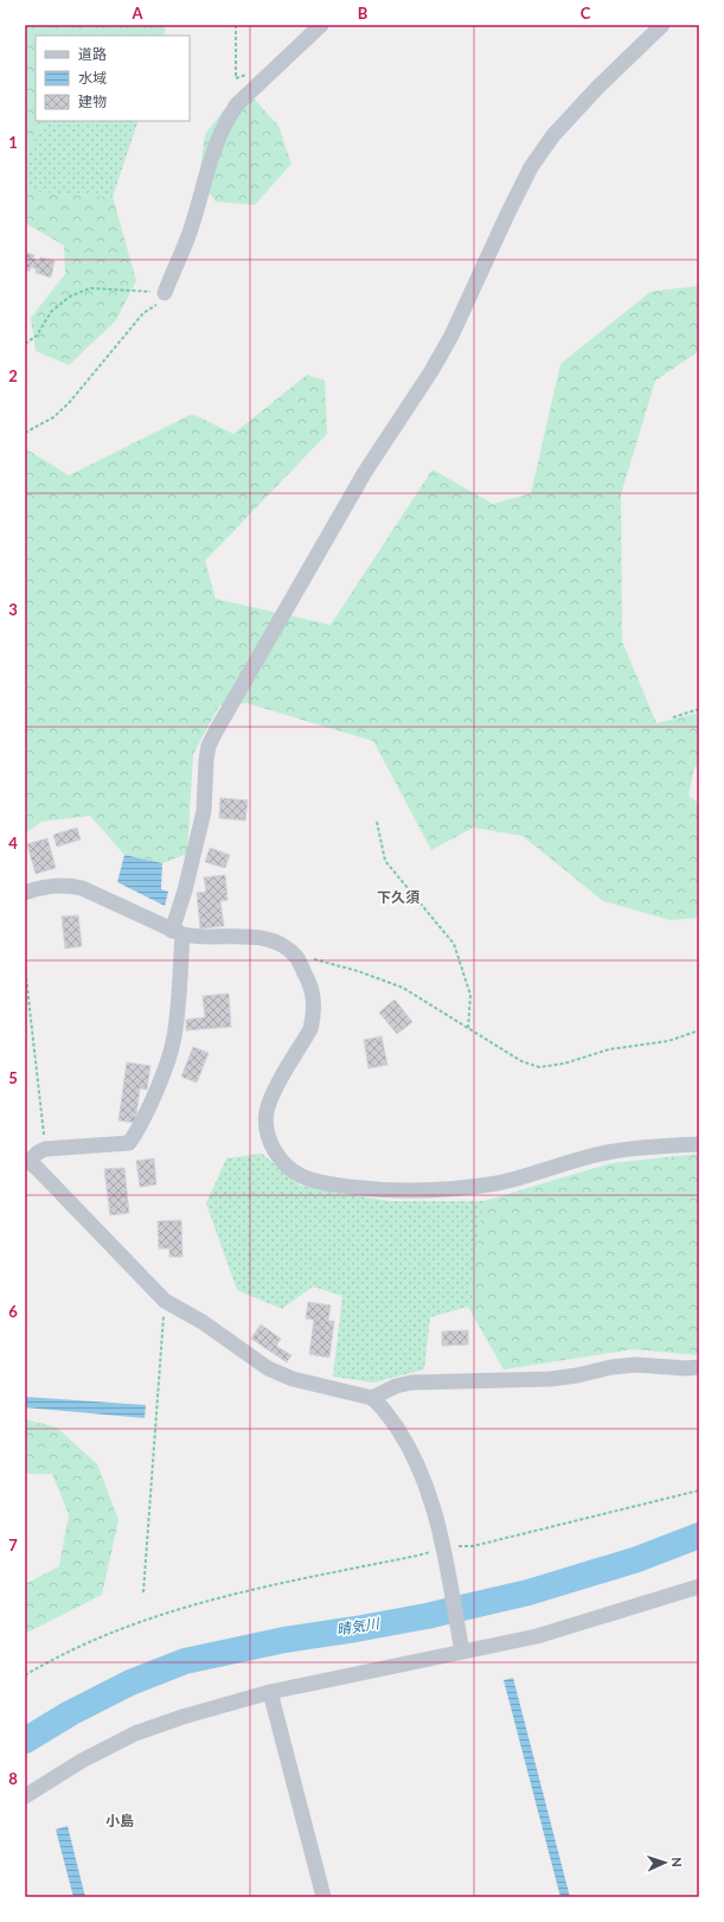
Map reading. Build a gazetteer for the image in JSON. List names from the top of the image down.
{
  "districts": ["下久須", "小島"],
  "water": ["晴気川"],
  "legend": ["道路", "水域", "建物"],
  "north": "right",
  "grid": {
    "columns": ["A", "B", "C"],
    "rows": [
      "1",
      "2",
      "3",
      "4",
      "5",
      "6",
      "7",
      "8"
    ]
  }
}
